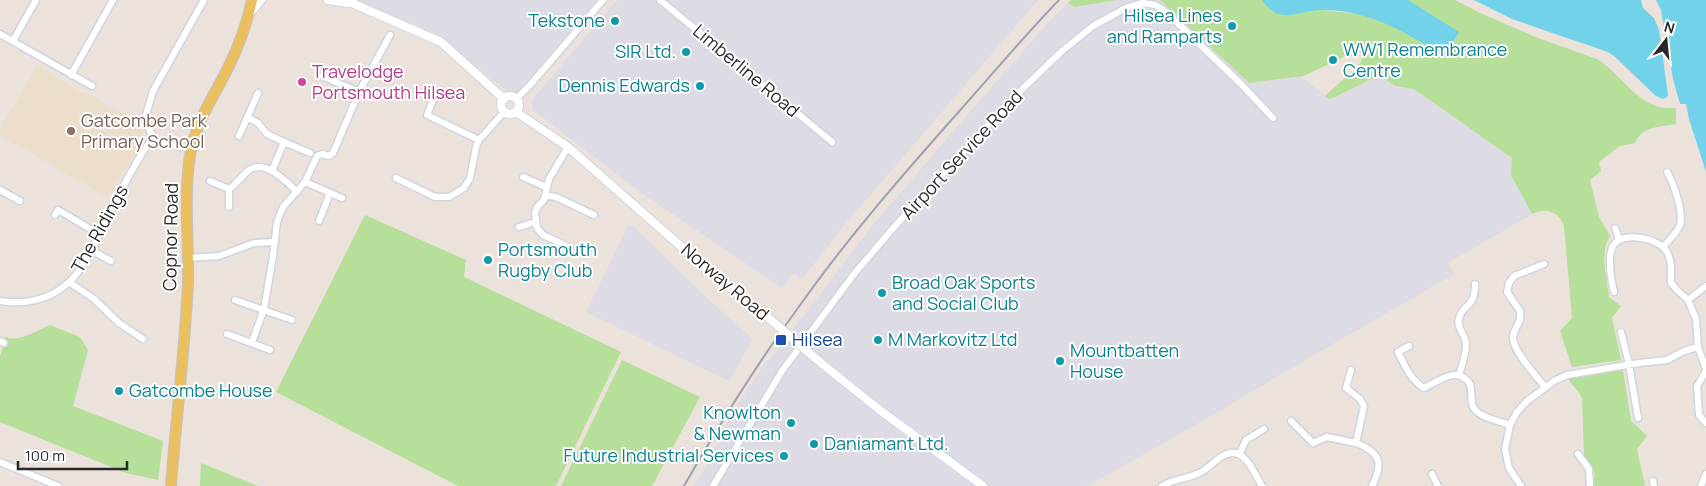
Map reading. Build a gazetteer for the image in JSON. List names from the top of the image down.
{
  "streets": {
    "main road": ["Copnor Road"],
    "street": [
      "Limberline Road",
      "Airport Service Road",
      "The Ridings",
      "Norway Road"
    ]
  },
  "places": {
    "other": [
      "Tekstone",
      "Hilsea Lines and Ramparts",
      "SIR Ltd.",
      "WW1 Remembrance Centre",
      "Travelodge Portsmouth Hilsea",
      "Dennis Edwards",
      "Gatcombe Park Primary School",
      "Portsmouth Rugby Club",
      "Broad Oak Sports and Social Club",
      "M Markovitz Ltd",
      "Mountbatten House",
      "Gatcombe House",
      "Knowlton & Newman",
      "Daniamant Ltd.",
      "Future Industrial Services"
    ],
    "transit": ["Hilsea"]
  },
  "scale_bar": "100 m",
  "north": "top"
}
